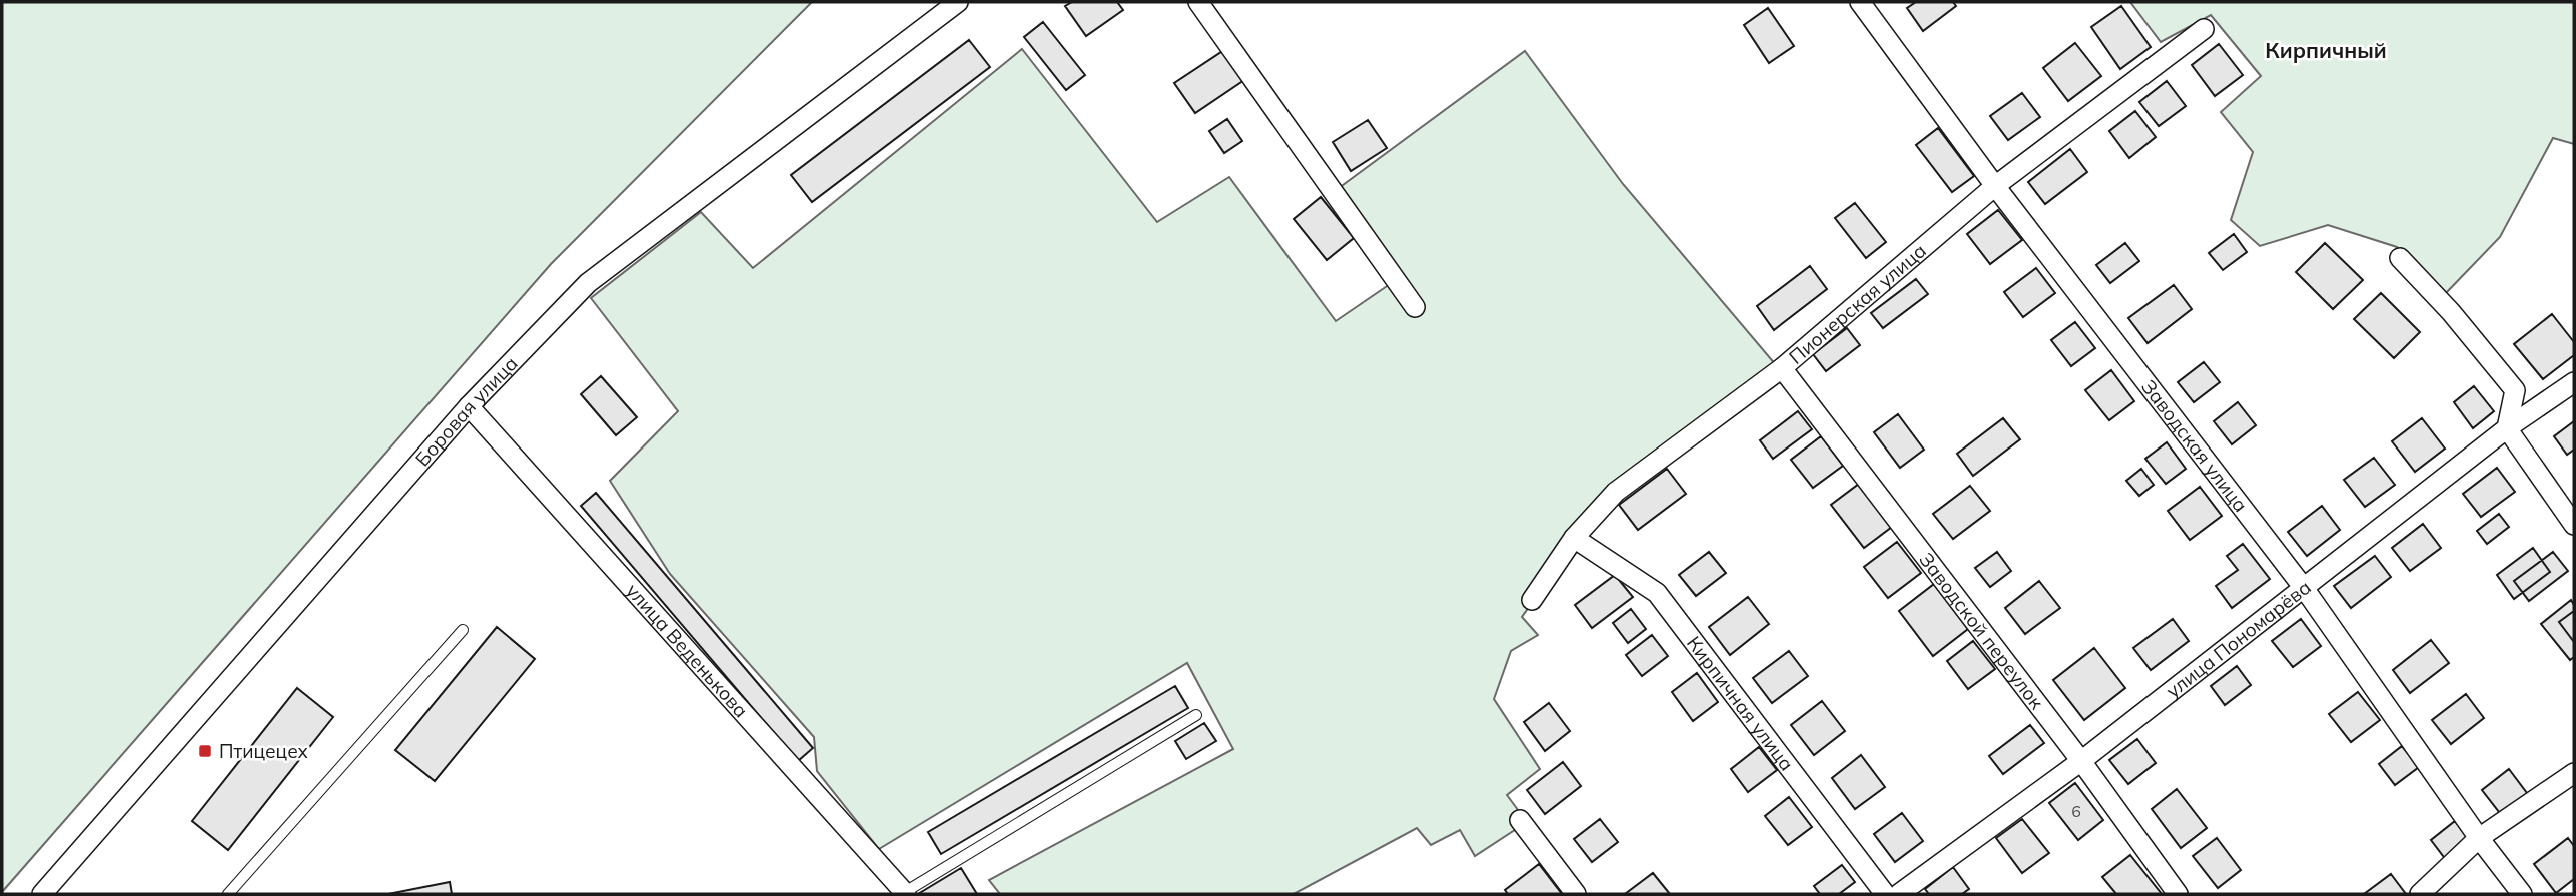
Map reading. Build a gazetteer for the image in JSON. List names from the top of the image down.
{
  "streets": {
    "street": [
      "Пионерская улица",
      "Боровая улица",
      "Заводская улица",
      "Заводской переулок",
      "улица Пономарёва",
      "улица Веденькова",
      "Кирпичная улица"
    ]
  },
  "crossings": [
    ["Пионерская улица", "Заводская улица"],
    ["Пионерская улица", "Заводской переулок"],
    ["Пионерская улица", "Кирпичная улица"],
    ["Боровая улица", "улица Веденькова"],
    ["Заводская улица", "улица Пономарёва"],
    ["Заводской переулок", "улица Пономарёва"]
  ],
  "districts": ["Кирпичный"],
  "places": {
    "transit": ["Птицецех"]
  },
  "house_numbers": ["6"]
}
